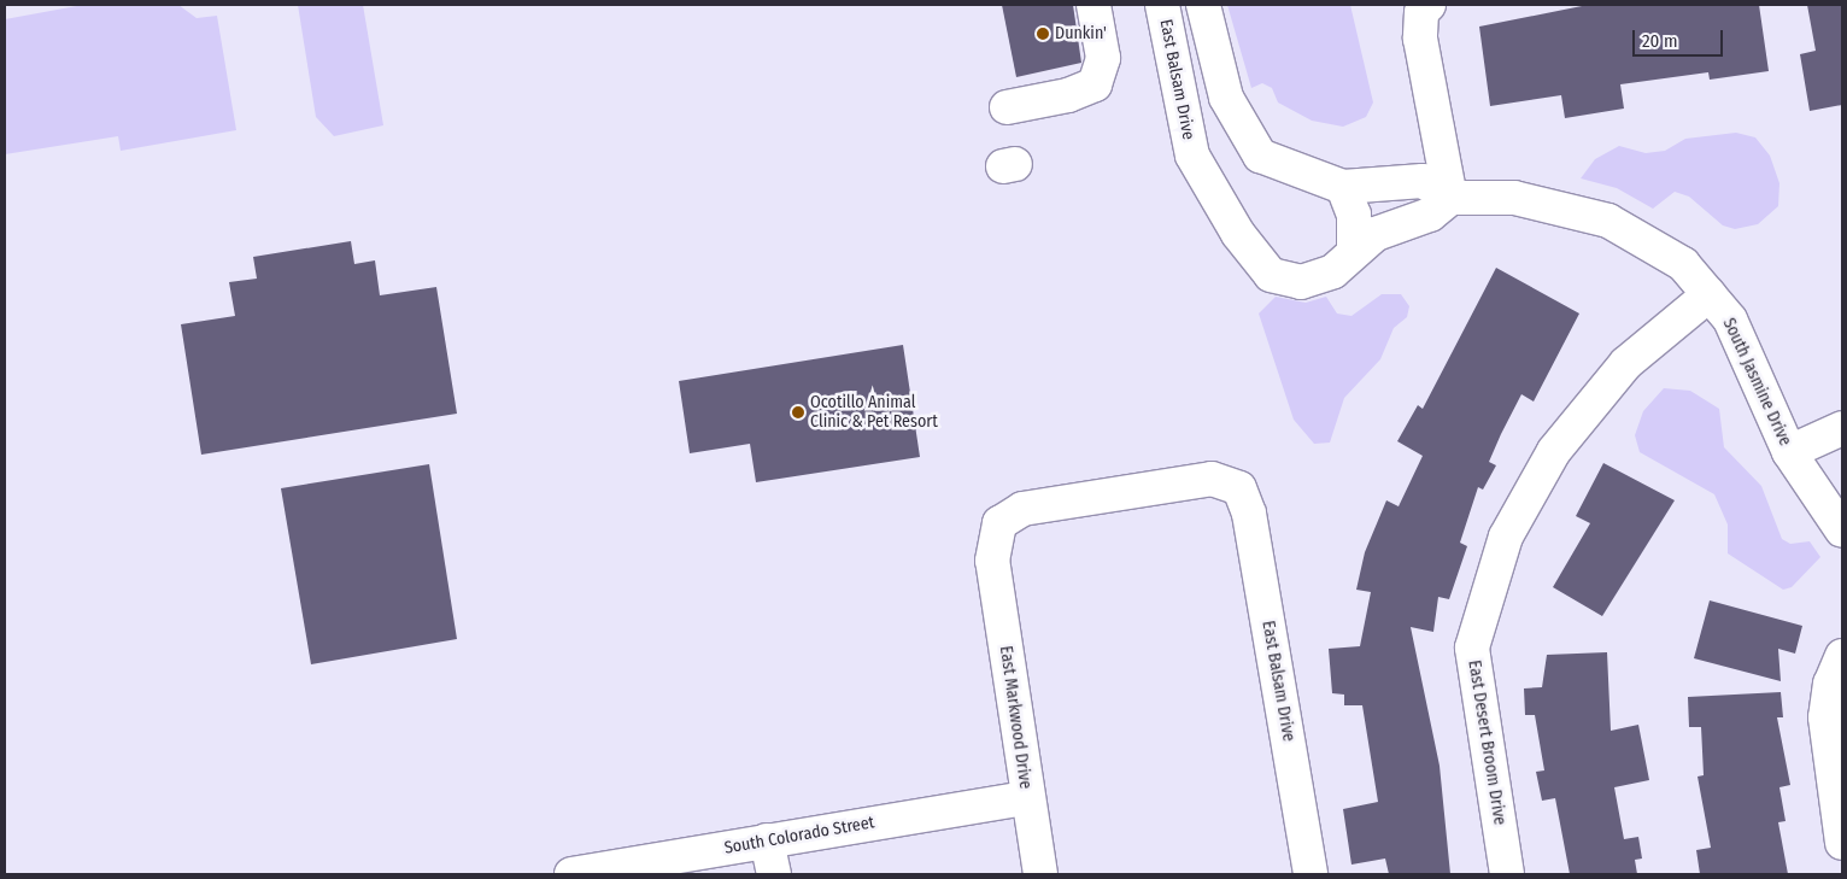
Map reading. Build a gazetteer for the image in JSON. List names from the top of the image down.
{
  "streets": {
    "street": [
      "East Balsam Drive",
      "South Jasmine Drive",
      "East Markwood Drive",
      "East Desert Broom Drive",
      "South Colorado Street"
    ]
  },
  "crossings": [
    ["East Balsam Drive", "South Jasmine Drive"],
    ["East Balsam Drive", "East Markwood Drive"],
    ["South Jasmine Drive", "East Desert Broom Drive"],
    ["East Markwood Drive", "South Colorado Street"]
  ],
  "places": ["Dunkin'", "Ocotillo Animal Clinic & Pet Resort"],
  "scale_bar": "20 m"
}
